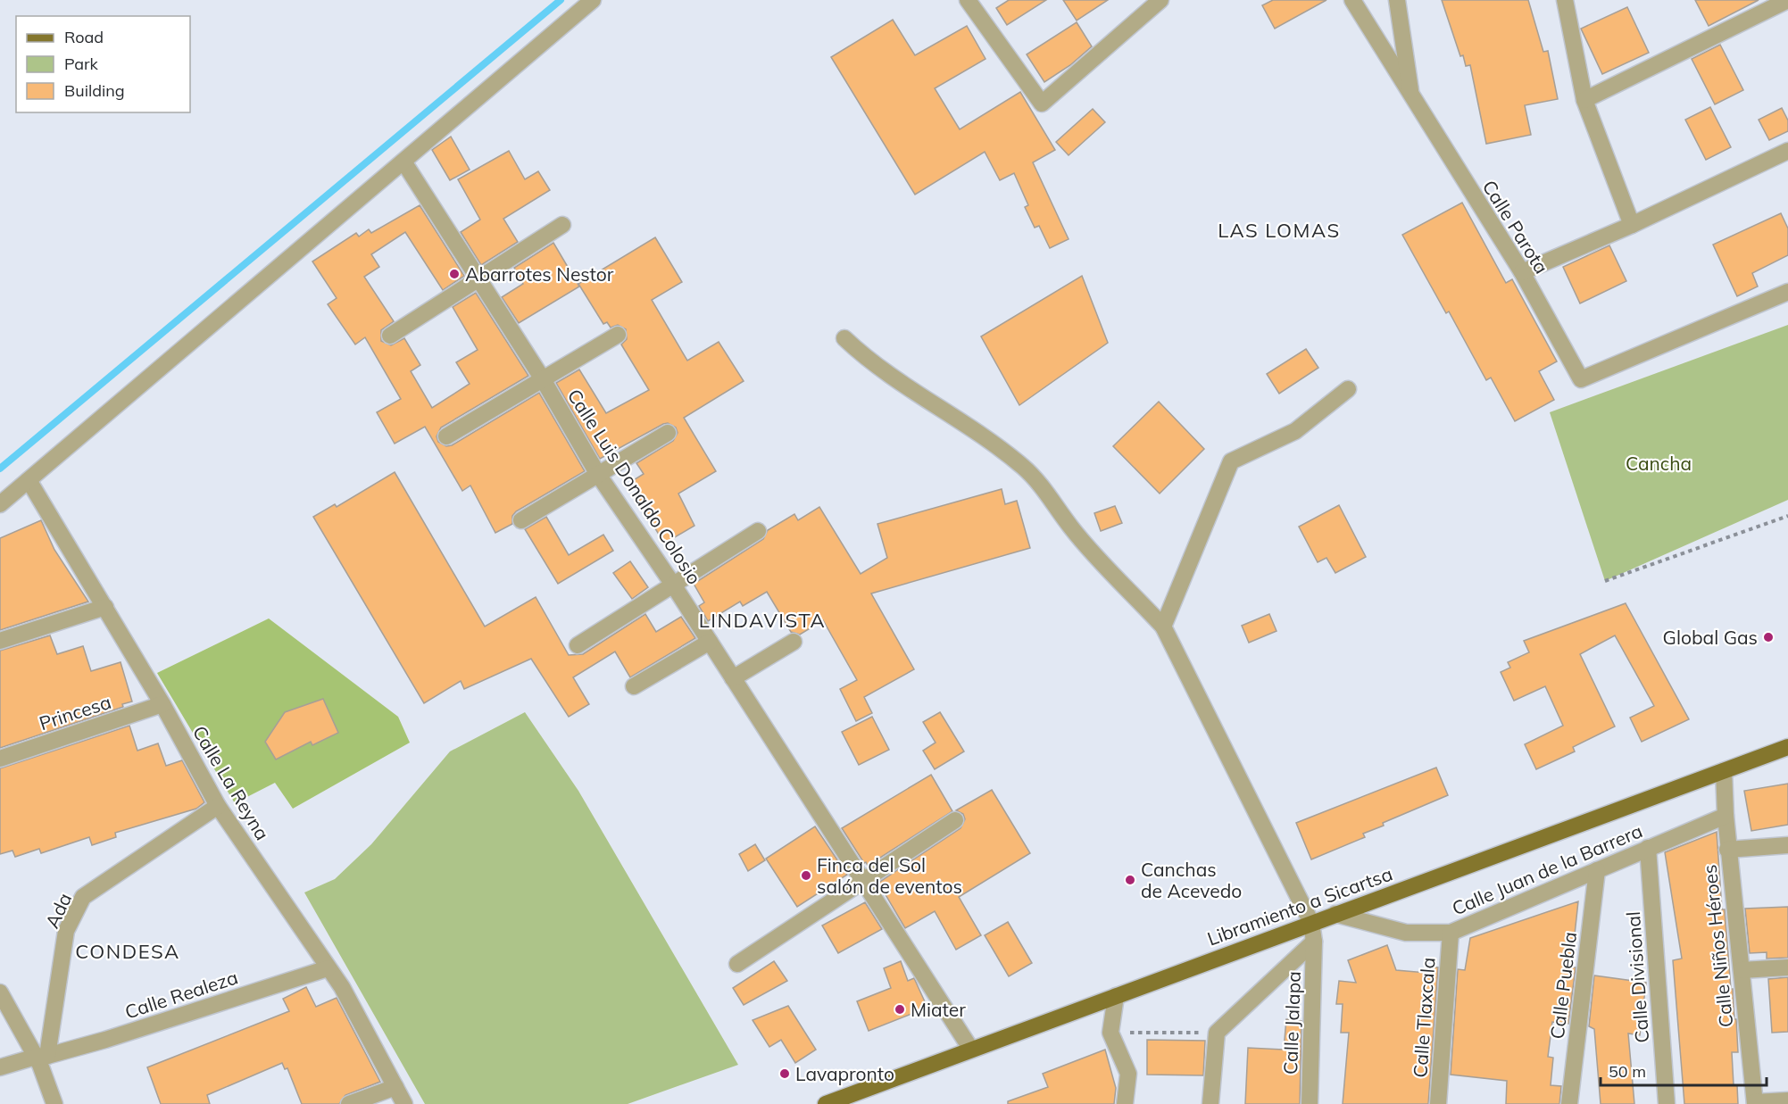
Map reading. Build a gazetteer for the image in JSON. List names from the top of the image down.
{
  "streets": {
    "main road": ["Libramiento a Sicartsa"],
    "street": [
      "Calle Parota",
      "Calle Luis Donaldo Colosio",
      "Princesa",
      "Calle La Reyna",
      "Calle Juan de la Barrera",
      "Ada",
      "Calle Niños Héroes",
      "Calle Divisional",
      "Calle Puebla",
      "Calle Realeza",
      "Calle Tlaxcala",
      "Calle Jalapa"
    ]
  },
  "crossings": [
    ["Calle Luis Donaldo Colosio", "Libramiento a Sicartsa"],
    ["Princesa", "Calle La Reyna"],
    ["Calle La Reyna", "Ada"],
    ["Calle La Reyna", "Calle Realeza"],
    ["Calle Juan de la Barrera", "Libramiento a Sicartsa"],
    ["Calle Juan de la Barrera", "Calle Niños Héroes"],
    ["Calle Juan de la Barrera", "Calle Divisional"],
    ["Calle Juan de la Barrera", "Calle Puebla"],
    ["Calle Juan de la Barrera", "Calle Tlaxcala"],
    ["Libramiento a Sicartsa", "Calle Jalapa"],
    ["Ada", "Calle Realeza"]
  ],
  "districts": ["LAS LOMAS", "LINDAVISTA", "CONDESA"],
  "parks": ["Cancha"],
  "places": [
    "Abarrotes Nestor",
    "Global Gas",
    "Finca del Sol salón de eventos",
    "Canchas de Acevedo",
    "Miater",
    "Lavapronto"
  ],
  "legend": ["Road", "Park", "Building"],
  "scale_bar": "50 m"
}
